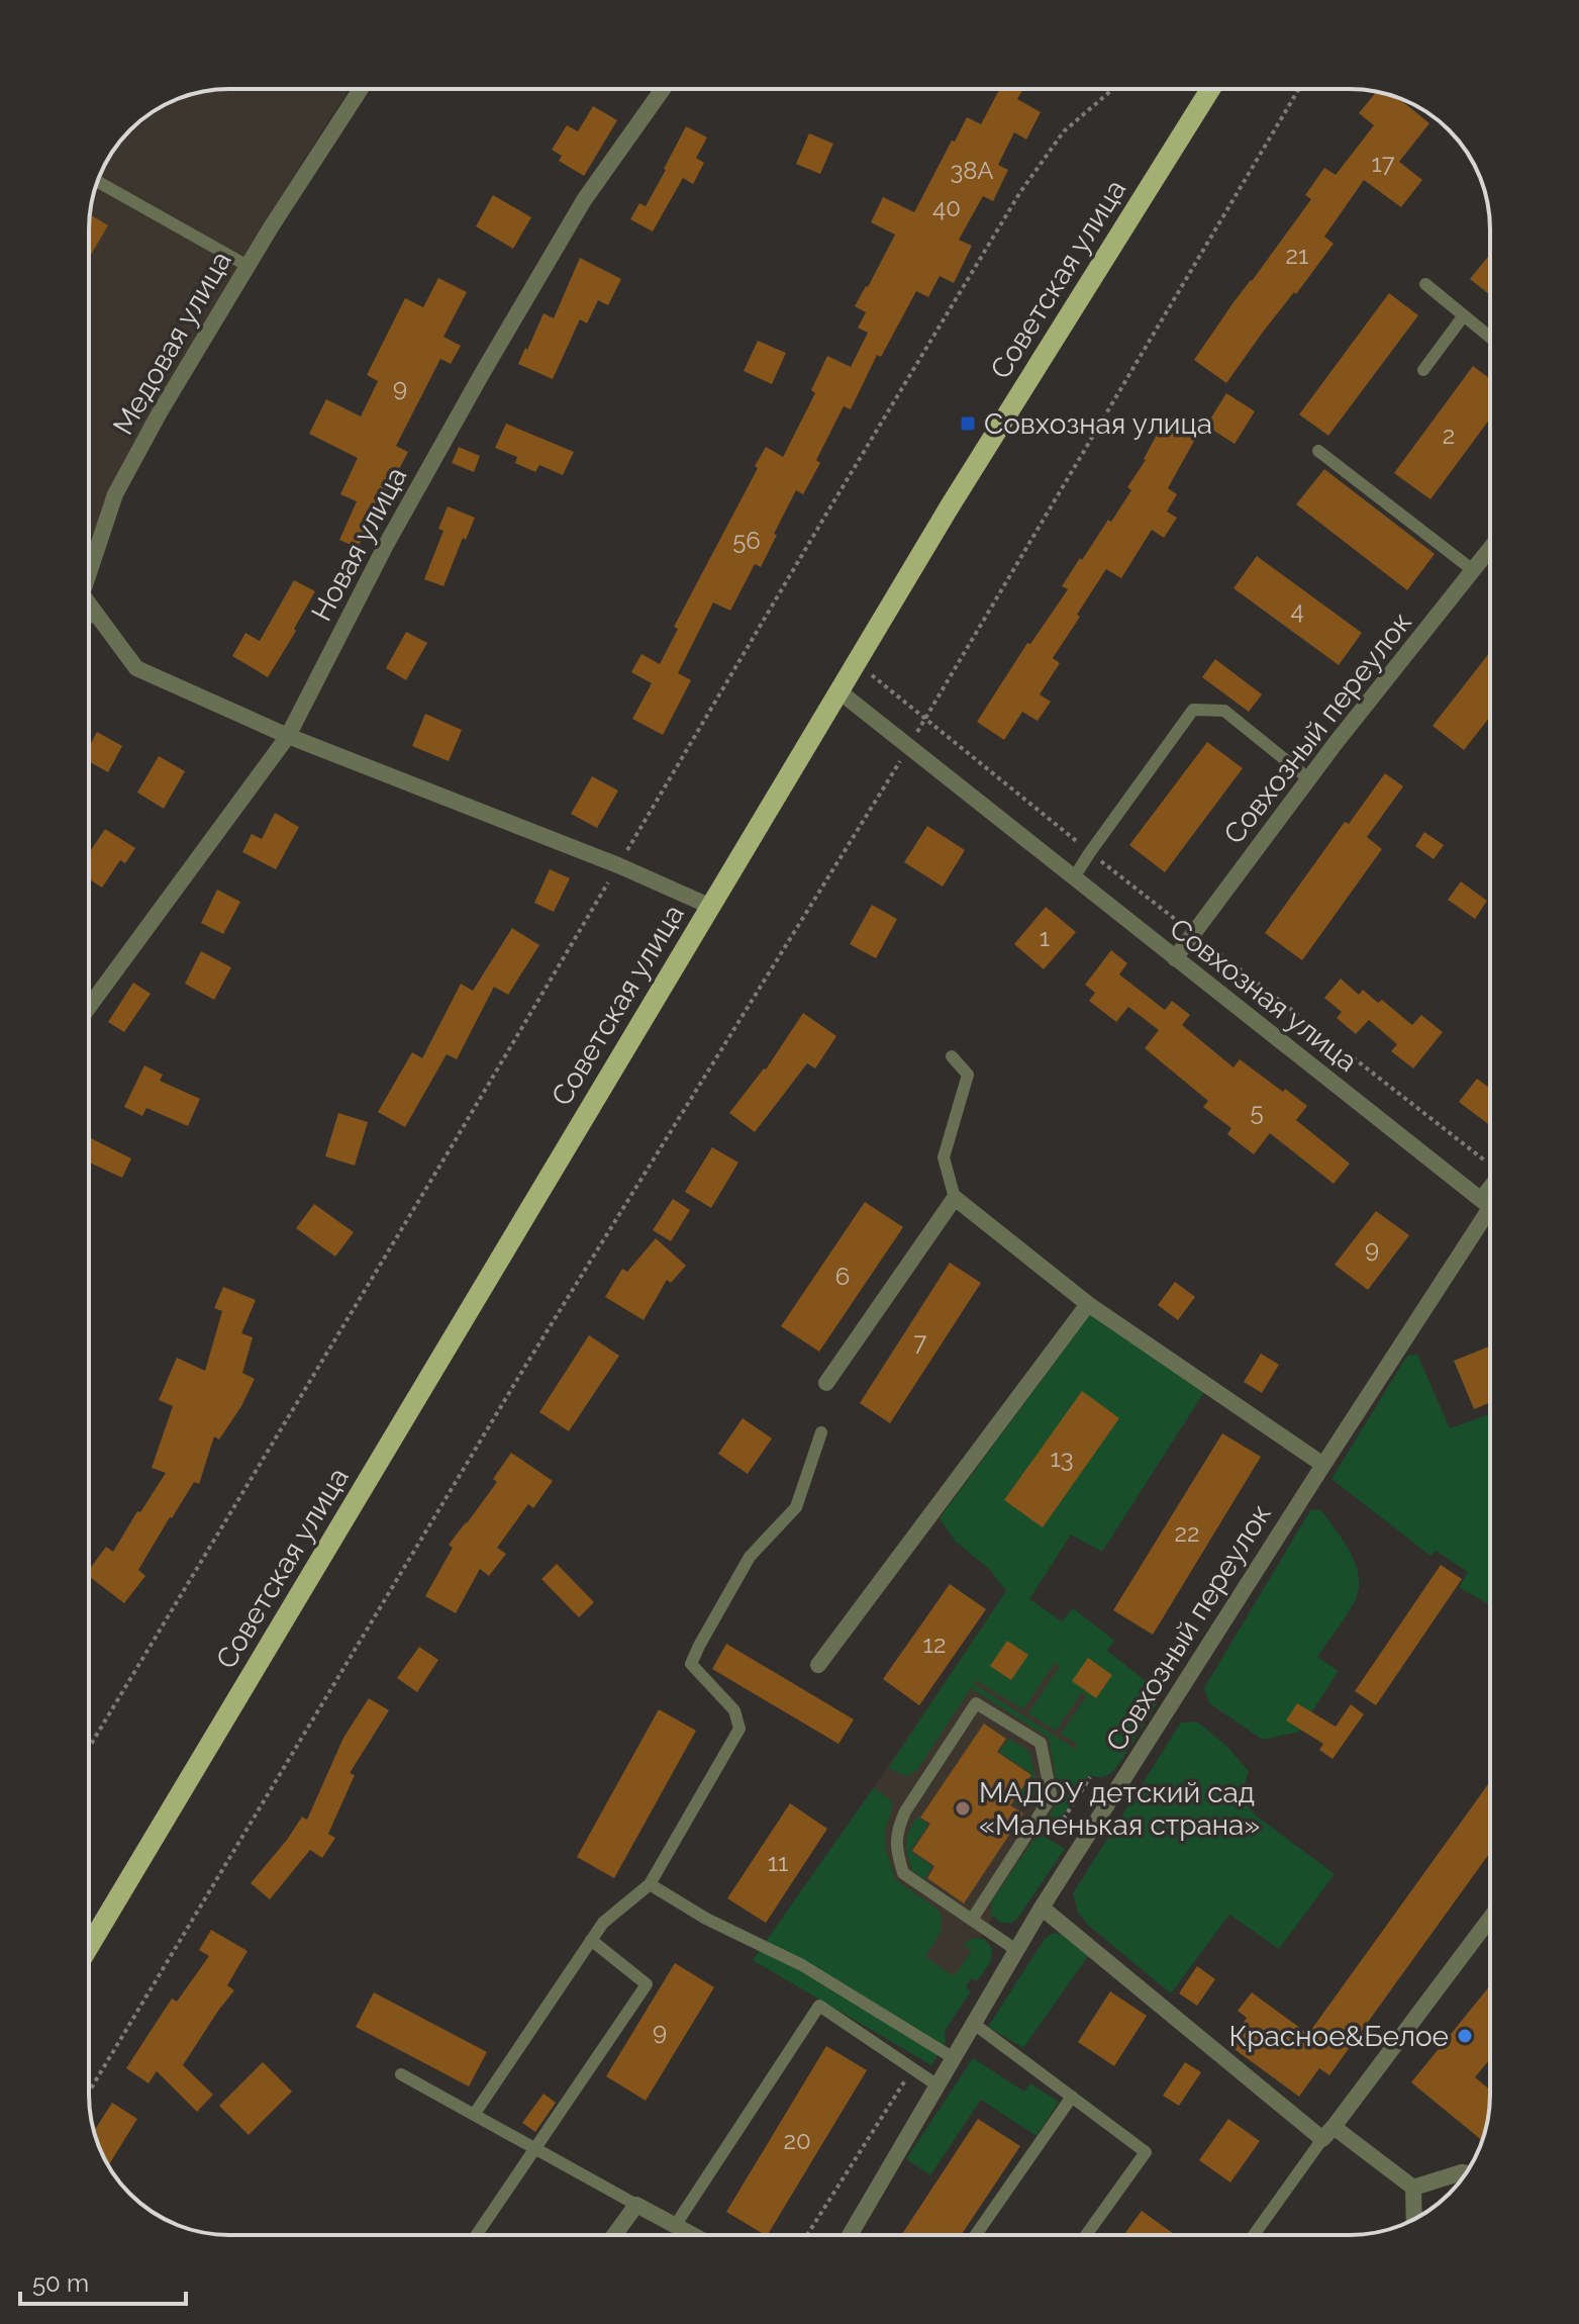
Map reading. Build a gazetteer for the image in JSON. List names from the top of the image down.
{
  "streets": {
    "main road": ["Советская улица"],
    "street": [
      "Медовая улица",
      "Новая улица",
      "Совхозный переулок",
      "Совхозная улица"
    ]
  },
  "crossings": [
    ["Советская улица", "Медовая улица"],
    ["Советская улица", "Совхозная улица"],
    ["Медовая улица", "Новая улица"],
    ["Совхозный переулок", "Совхозная улица"]
  ],
  "places": {
    "transit": ["Совхозная улица"],
    "other": ["МАДОУ детский сад «Маленькая страна»", "Красное&Белое"]
  },
  "house_numbers": [
    "17",
    "38А",
    "40",
    "21",
    "9",
    "2",
    "56",
    "4",
    "1",
    "5",
    "9",
    "6",
    "7",
    "13",
    "22",
    "12",
    "11",
    "9",
    "20"
  ],
  "scale_bar": "50 m"
}
